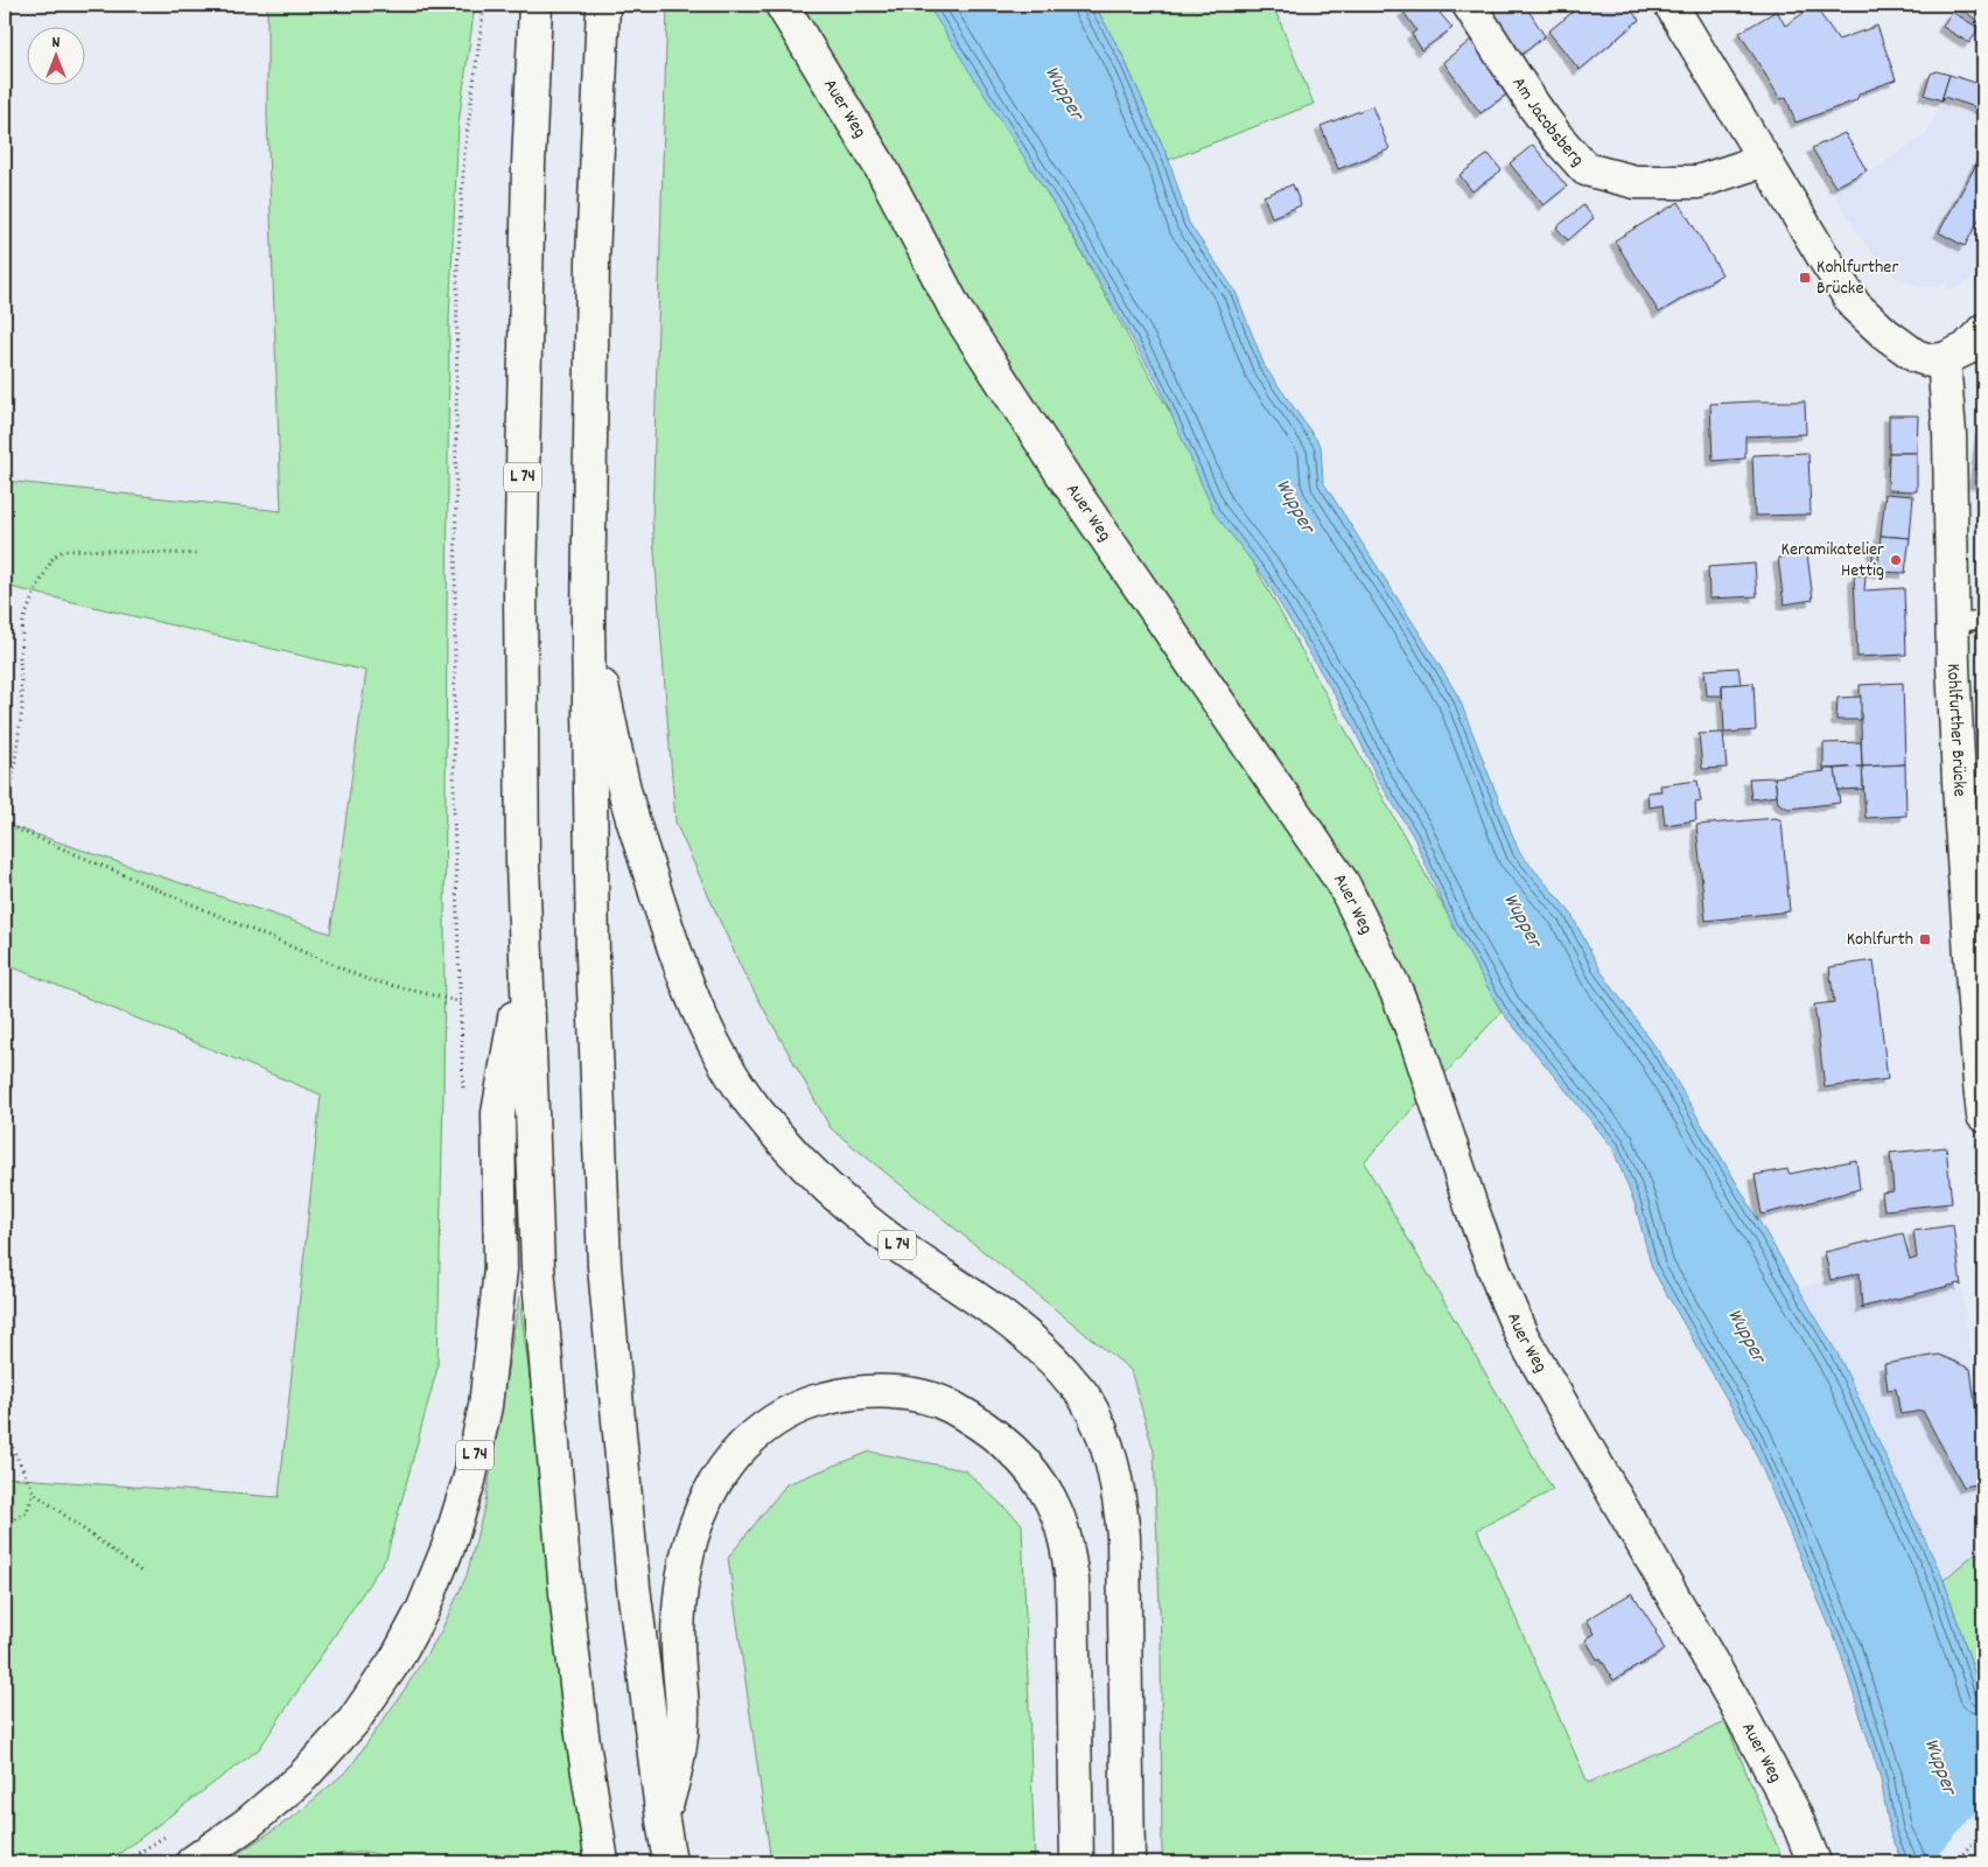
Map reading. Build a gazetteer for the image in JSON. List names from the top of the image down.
{
  "streets": {
    "main road": [
      "Auer Weg",
      "Am Jacobsberg",
      "L 74",
      "Kohlfurther Brücke"
    ]
  },
  "water": ["Wupper"],
  "places": {
    "transit": ["Kohlfurther Brücke", "Kohlfurth"],
    "other": ["Keramikatelier Hettig"]
  },
  "north": "top"
}
